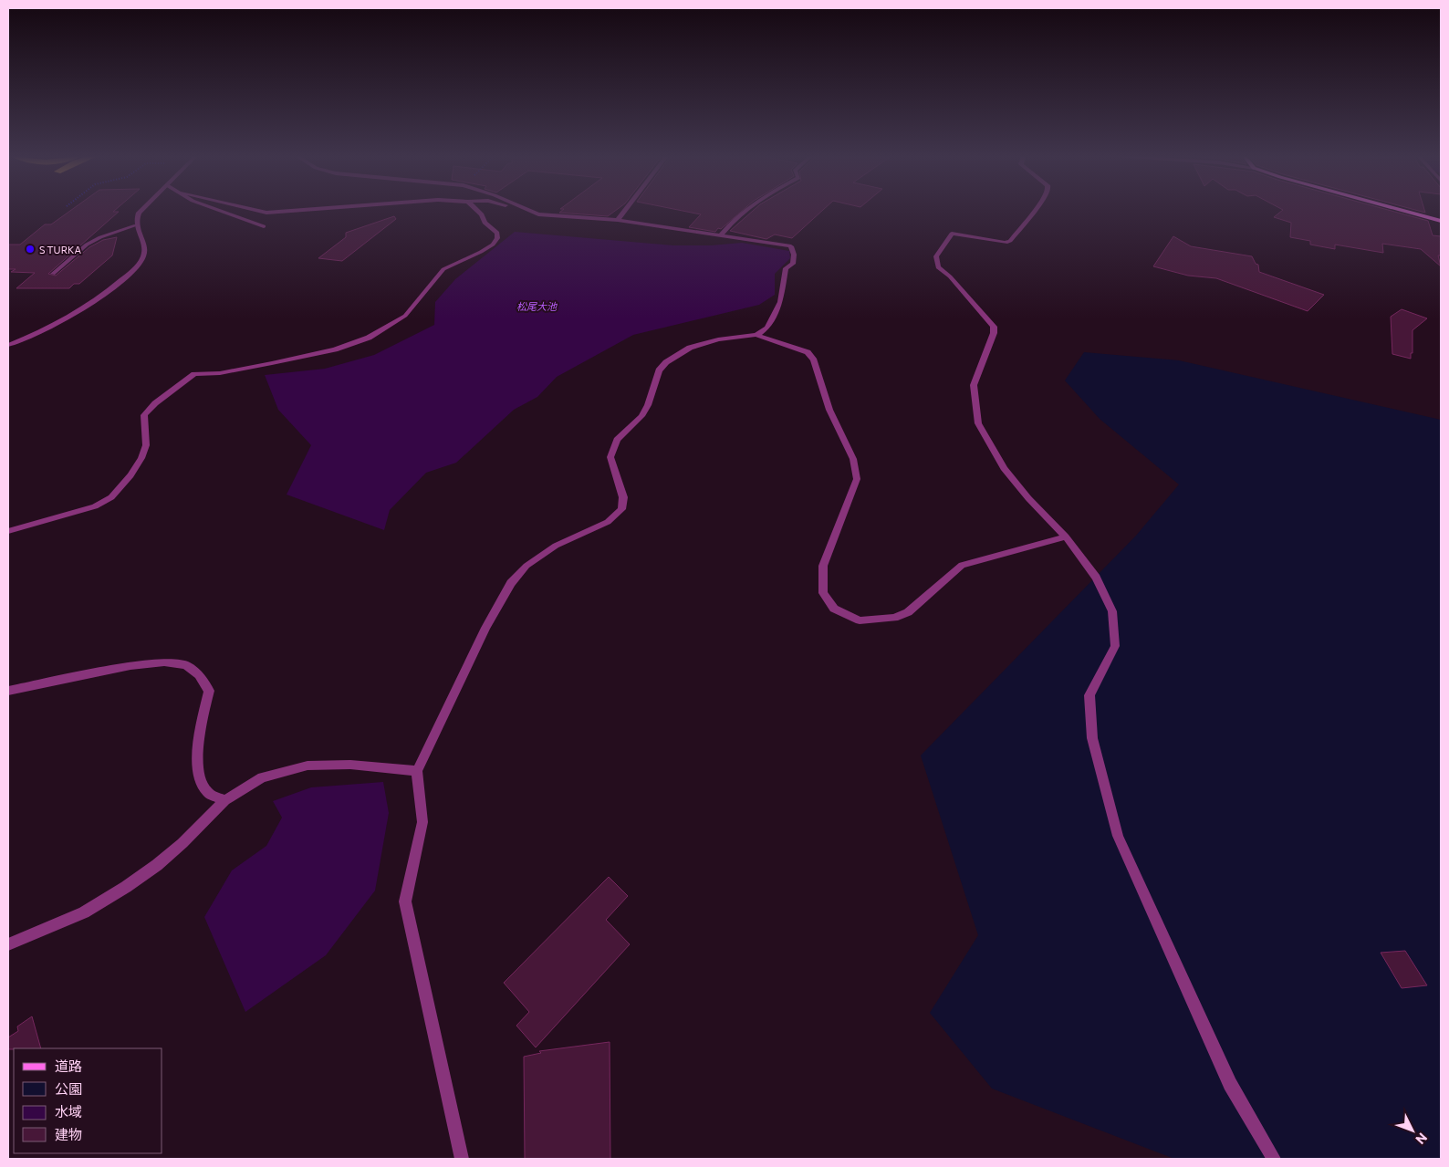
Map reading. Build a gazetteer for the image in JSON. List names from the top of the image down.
{
  "water": ["松尾大池"],
  "places": ["S TURKA"],
  "legend": [
    "道路",
    "公園",
    "水域",
    "建物"
  ],
  "north": "bottom right"
}
